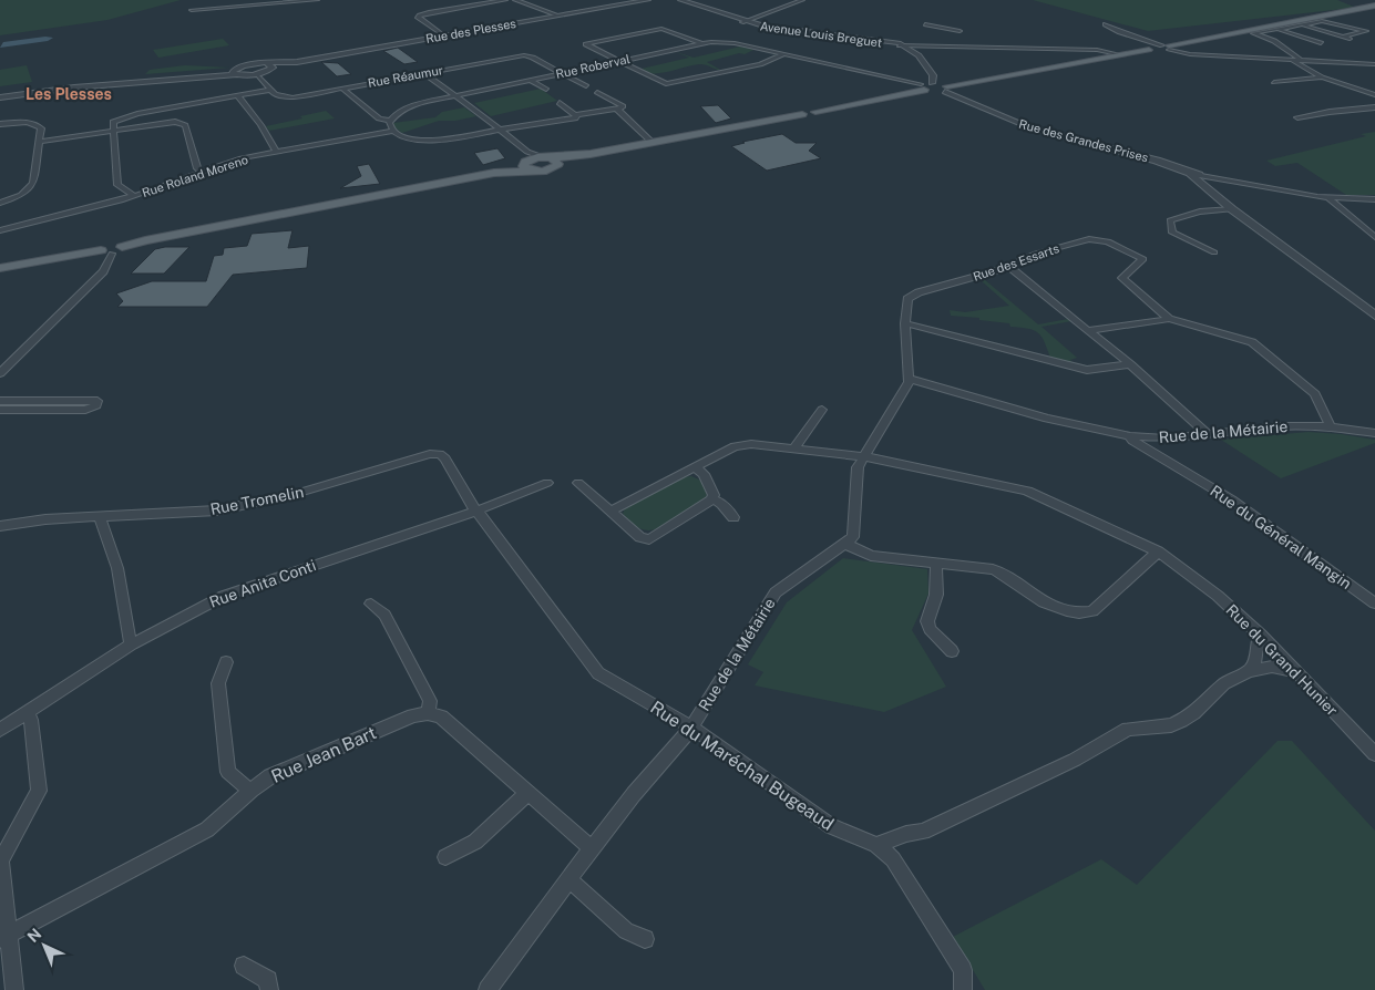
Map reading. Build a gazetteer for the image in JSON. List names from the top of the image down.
{
  "streets": {
    "street": [
      "Rue des Plesses",
      "Avenue Louis Breguet",
      "Rue Roberval",
      "Rue Réaumur",
      "Rue des Grandes Prises",
      "Rue Roland Moreno",
      "Rue des Essarts",
      "Rue de la Métairie",
      "Rue Tromelin",
      "Rue du Général Mangin",
      "Rue Anita Conti",
      "Rue du Grand Hunier",
      "Rue Jean Bart",
      "Rue du Maréchal Bugeaud"
    ]
  },
  "crossings": [
    ["Rue Roberval", "Rue Réaumur"],
    ["Rue Roberval", "Rue des Grandes Prises"],
    ["Rue des Essarts", "Rue de la Métairie"],
    ["Rue de la Métairie", "Rue du Général Mangin"],
    ["Rue de la Métairie", "Rue du Maréchal Bugeaud"],
    ["Rue Tromelin", "Rue Anita Conti"],
    ["Rue Tromelin", "Rue du Maréchal Bugeaud"],
    ["Rue Anita Conti", "Rue du Maréchal Bugeaud"]
  ],
  "districts": ["Les Plesses"],
  "north": "top left"
}
